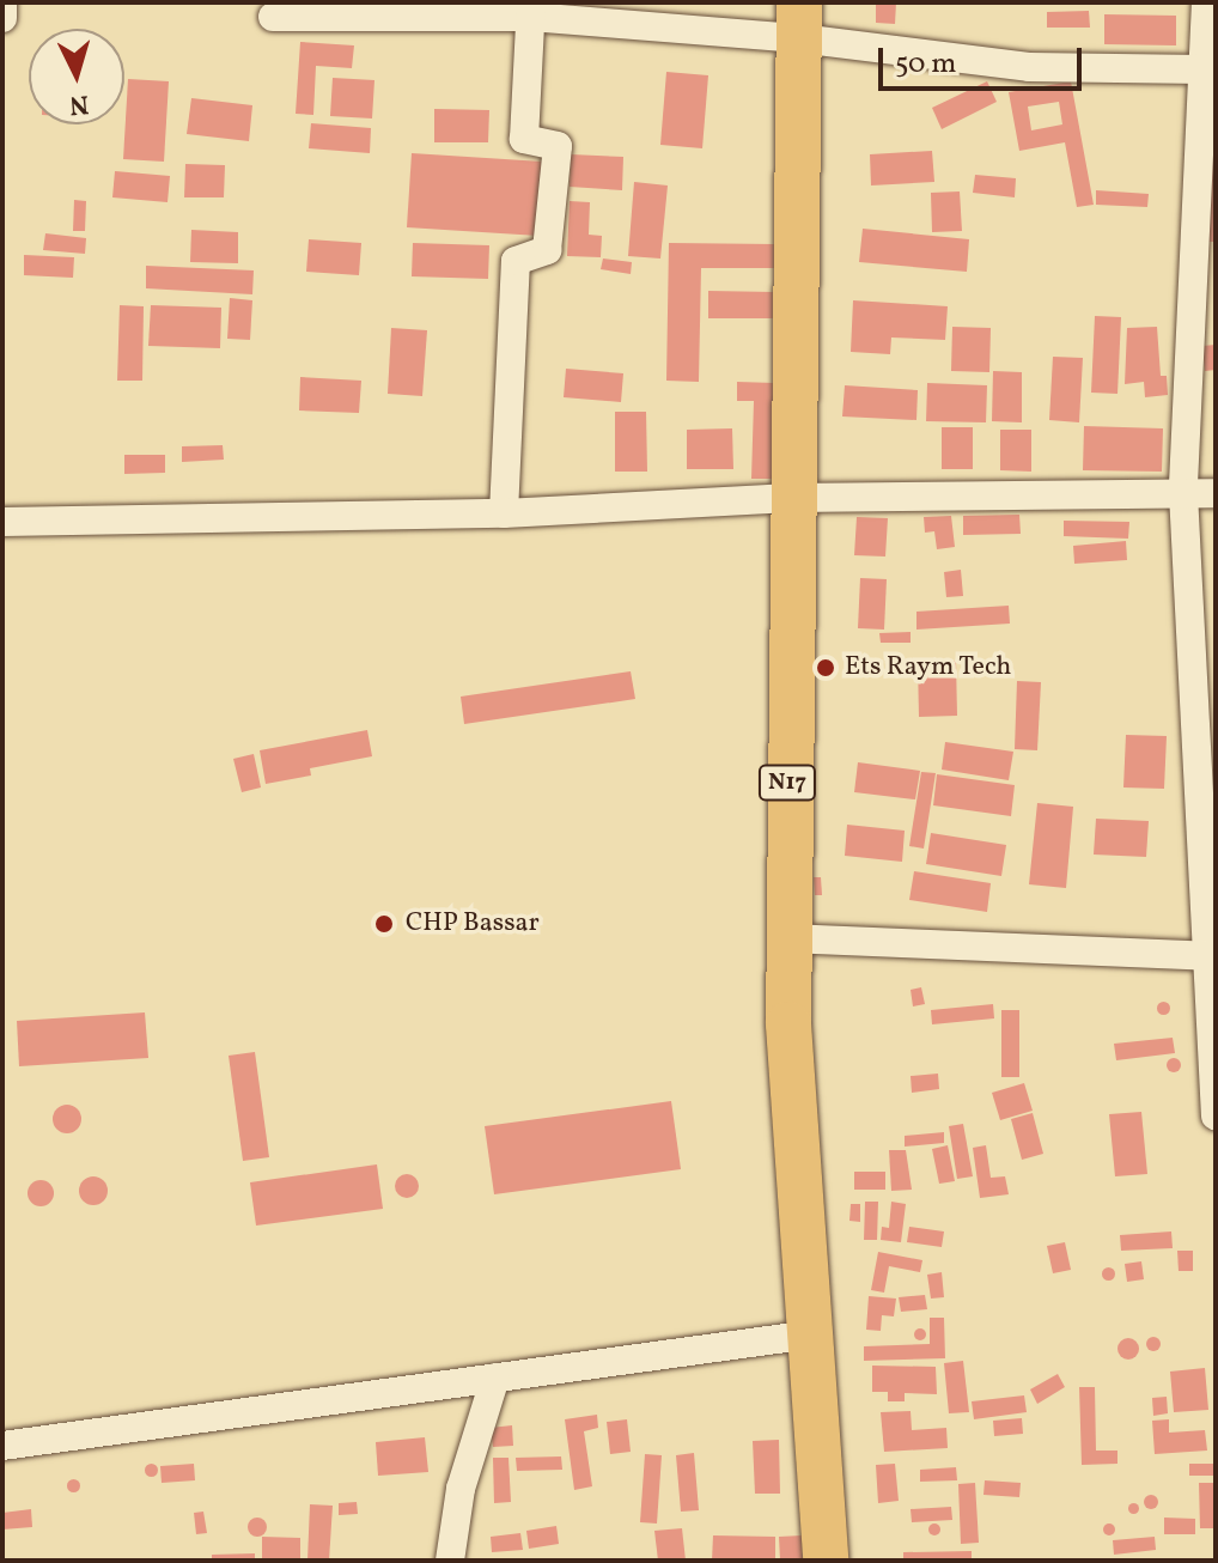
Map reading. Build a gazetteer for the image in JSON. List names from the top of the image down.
{
  "streets": {
    "main road": ["N17"]
  },
  "places": ["Ets Raym Tech", "CHP Bassar"],
  "scale_bar": "50 m",
  "north": "bottom"
}
